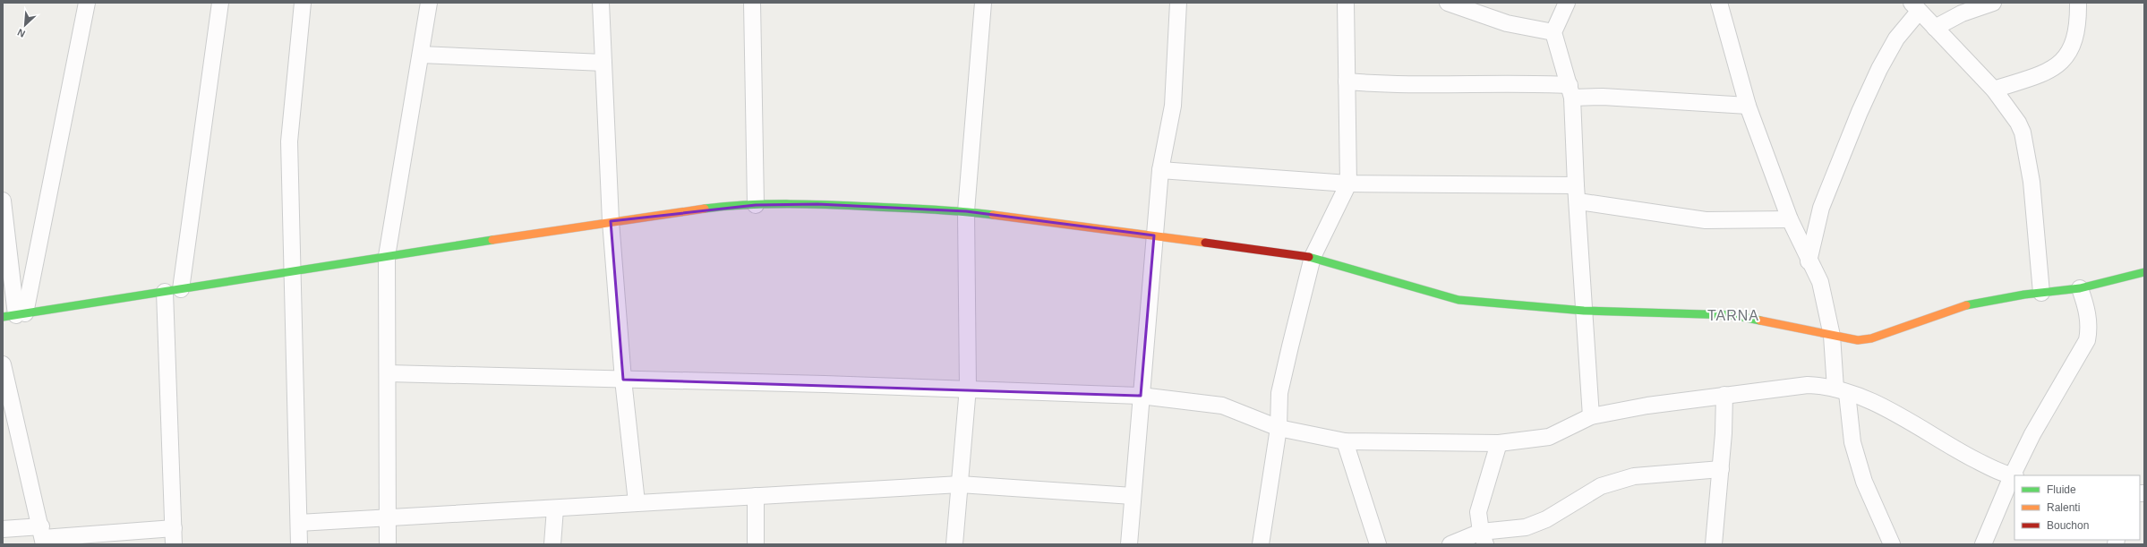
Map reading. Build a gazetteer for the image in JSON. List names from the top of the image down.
{
  "districts": ["TARNA"],
  "legend": ["Fluide", "Ralenti", "Bouchon"],
  "north": "bottom left"
}
